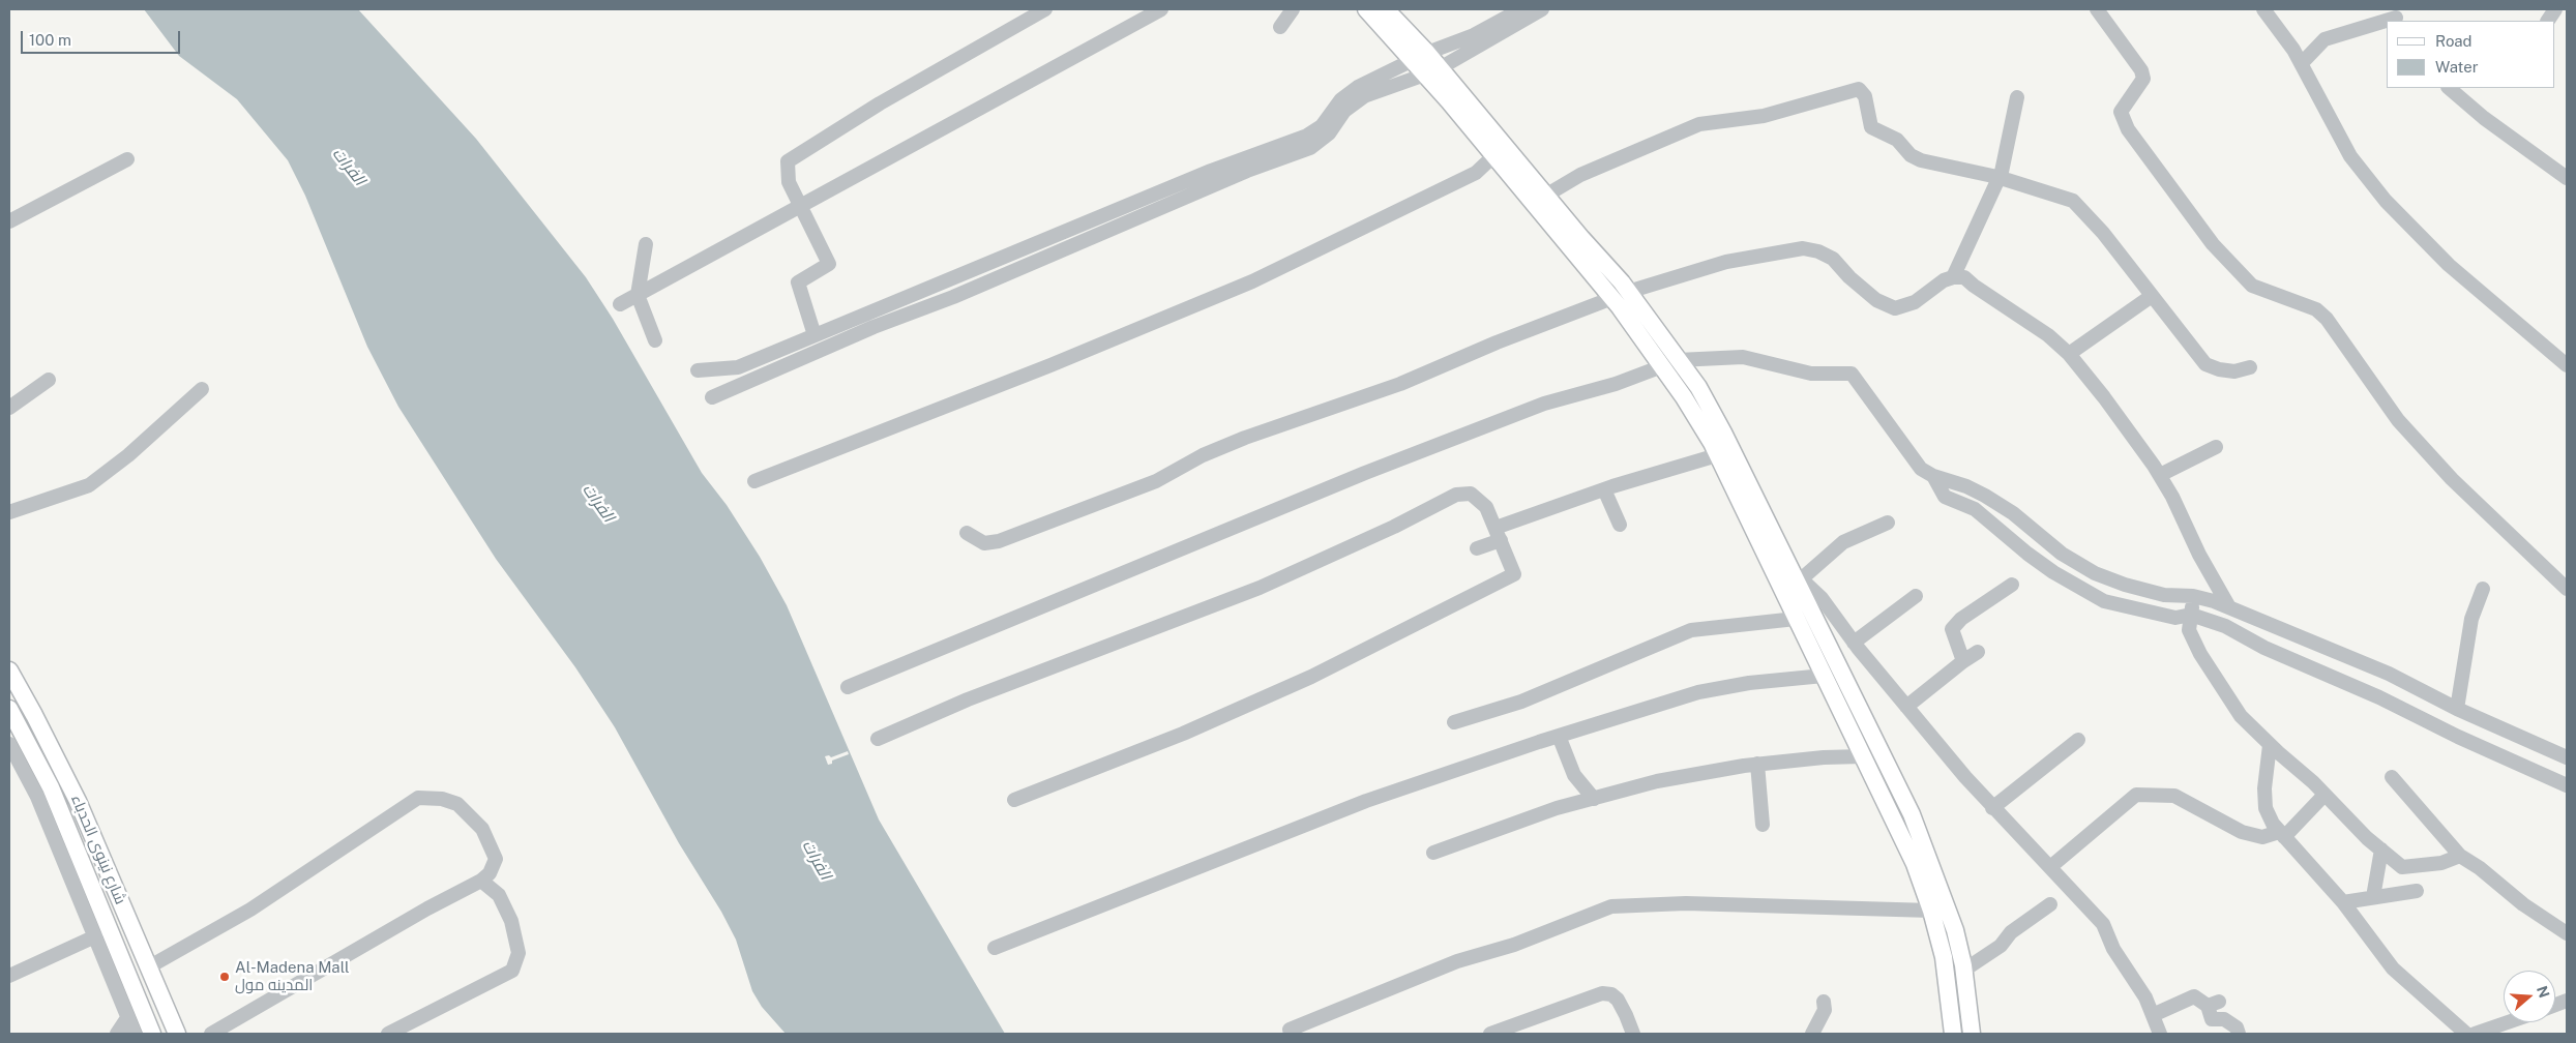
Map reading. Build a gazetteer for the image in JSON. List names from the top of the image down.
{
  "streets": {
    "main road": ["شارع نينوى الحدباء"]
  },
  "water": ["الفرات"],
  "places": ["Al-Madena Mall المدينه مول"],
  "legend": ["Road", "Water"],
  "scale_bar": "100 m",
  "north": "right"
}
